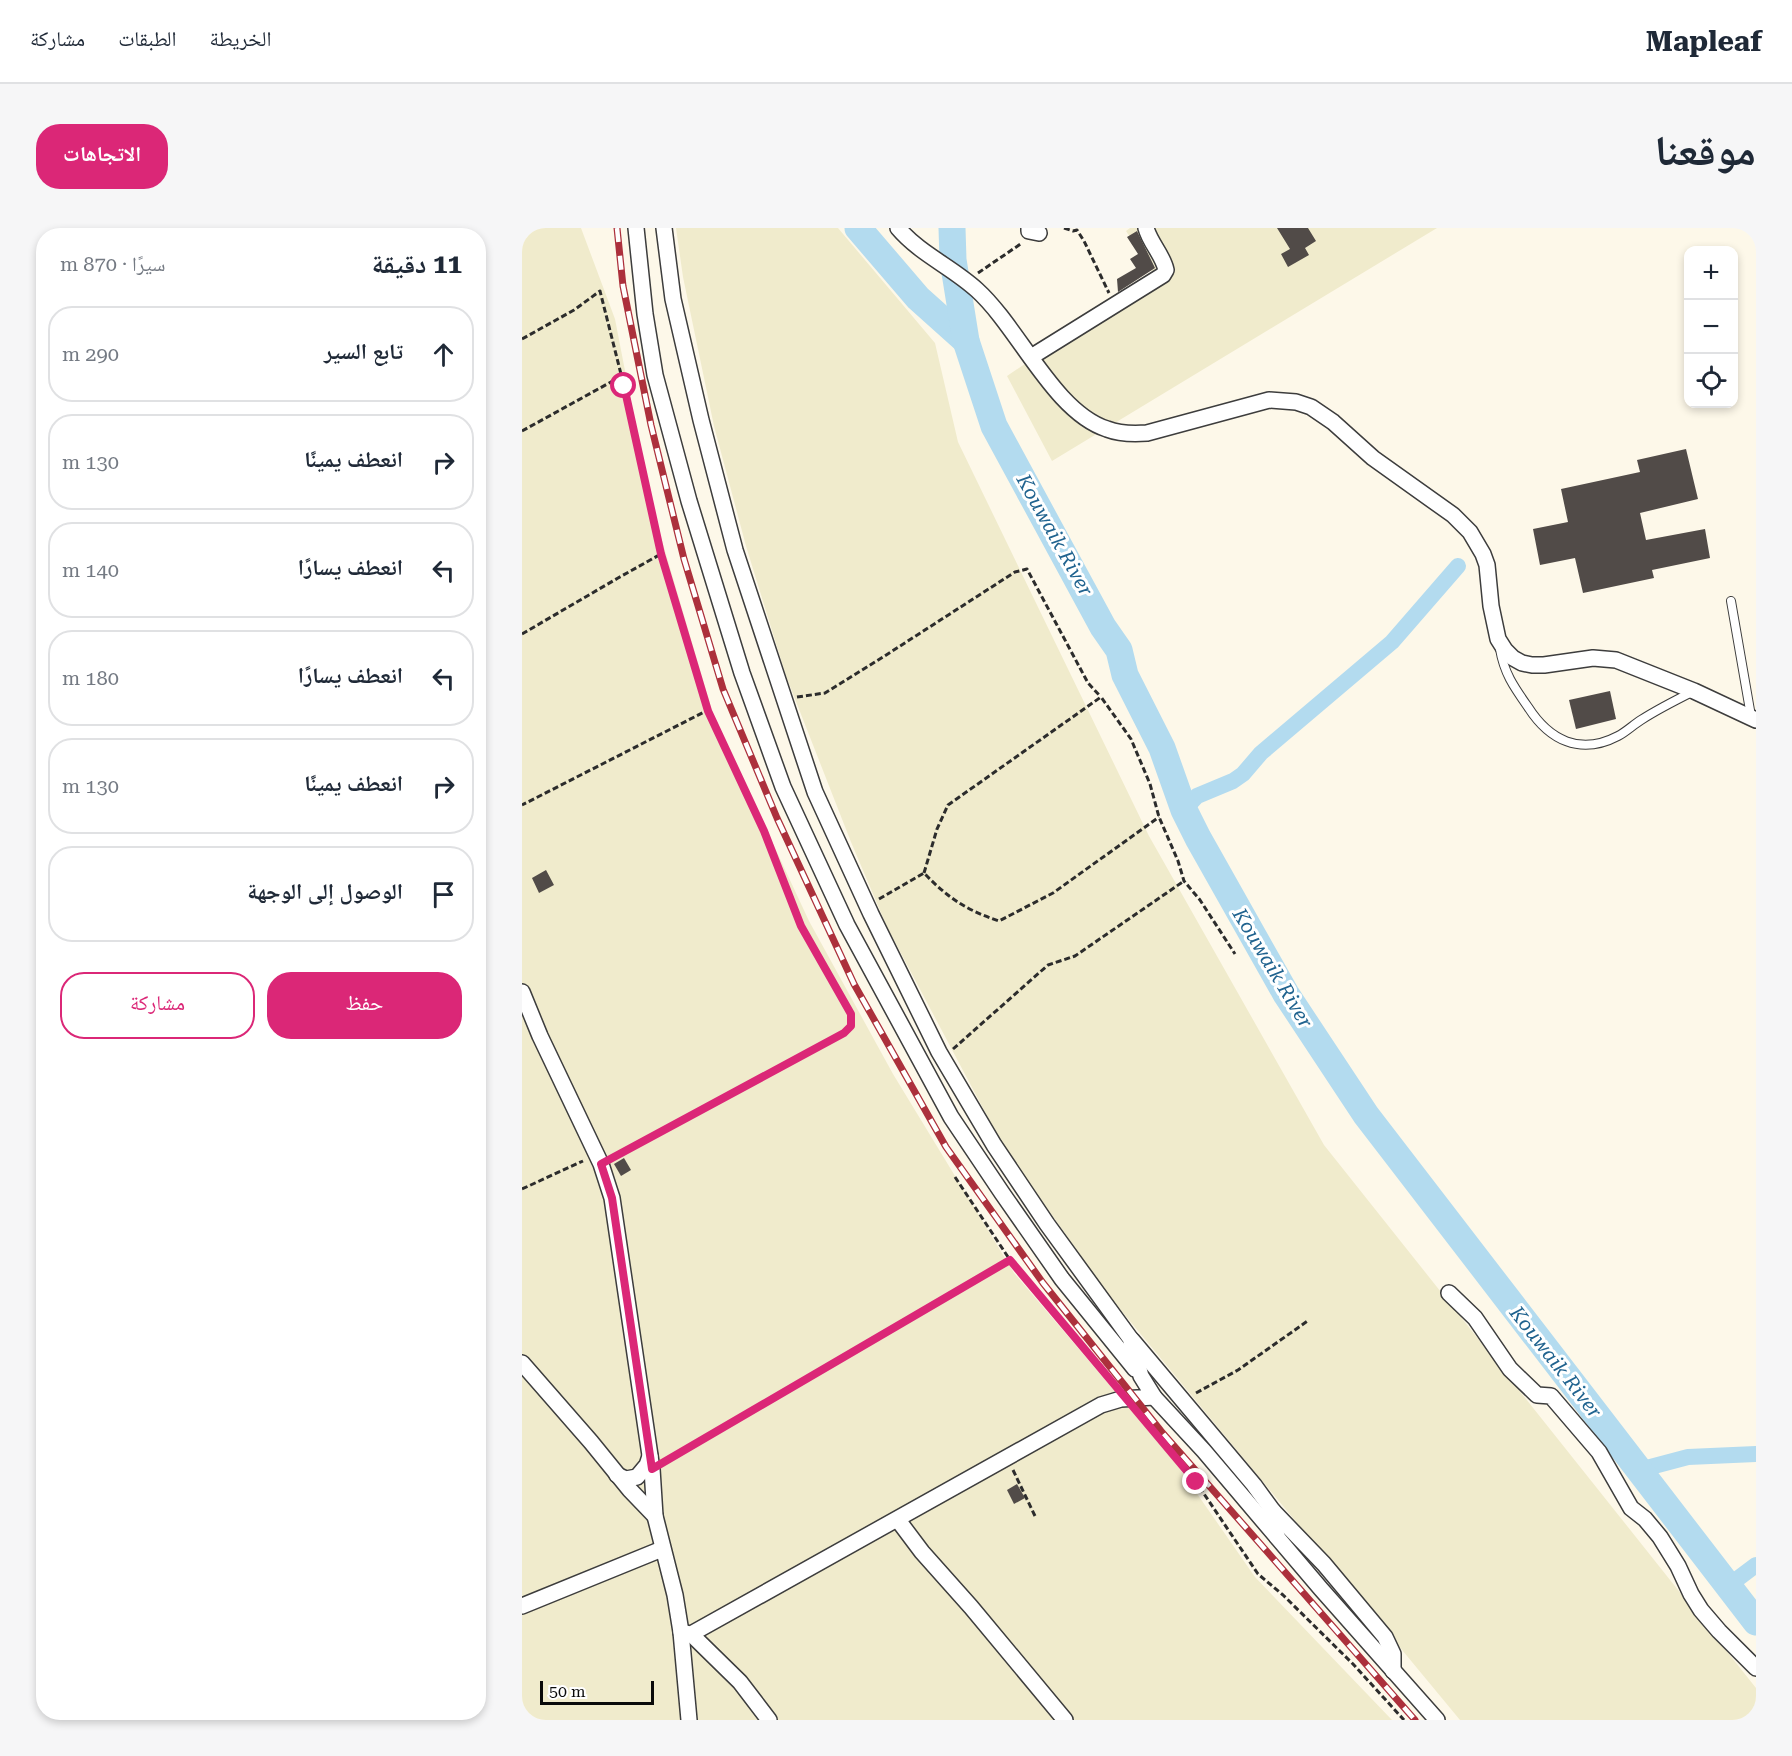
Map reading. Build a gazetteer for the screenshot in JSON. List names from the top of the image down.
{
  "water": ["Kouwaik River"],
  "scale_bar": "50 m",
  "page": {
    "header": "Mapleaf",
    "nav": ["الخريطة", "الطبقات", "مشاركة"],
    "title": "موقعنا",
    "buttons": [
      "الاتجاهات",
      ["حفظ", "مشاركة"]
    ],
    "heading": ["11 دقيقة", "سيرًا · 870 m"],
    "map_buttons": ["+", "−"],
    "list": [
      ["تابع السير", "290 m"],
      ["انعطف يمينًا", "130 m"],
      ["انعطف يسارًا", "140 m"],
      ["انعطف يسارًا", "180 m"],
      ["انعطف يمينًا", "130 m"],
      "الوصول إلى الوجهة"
    ],
    "scale": "50 m"
  }
}
